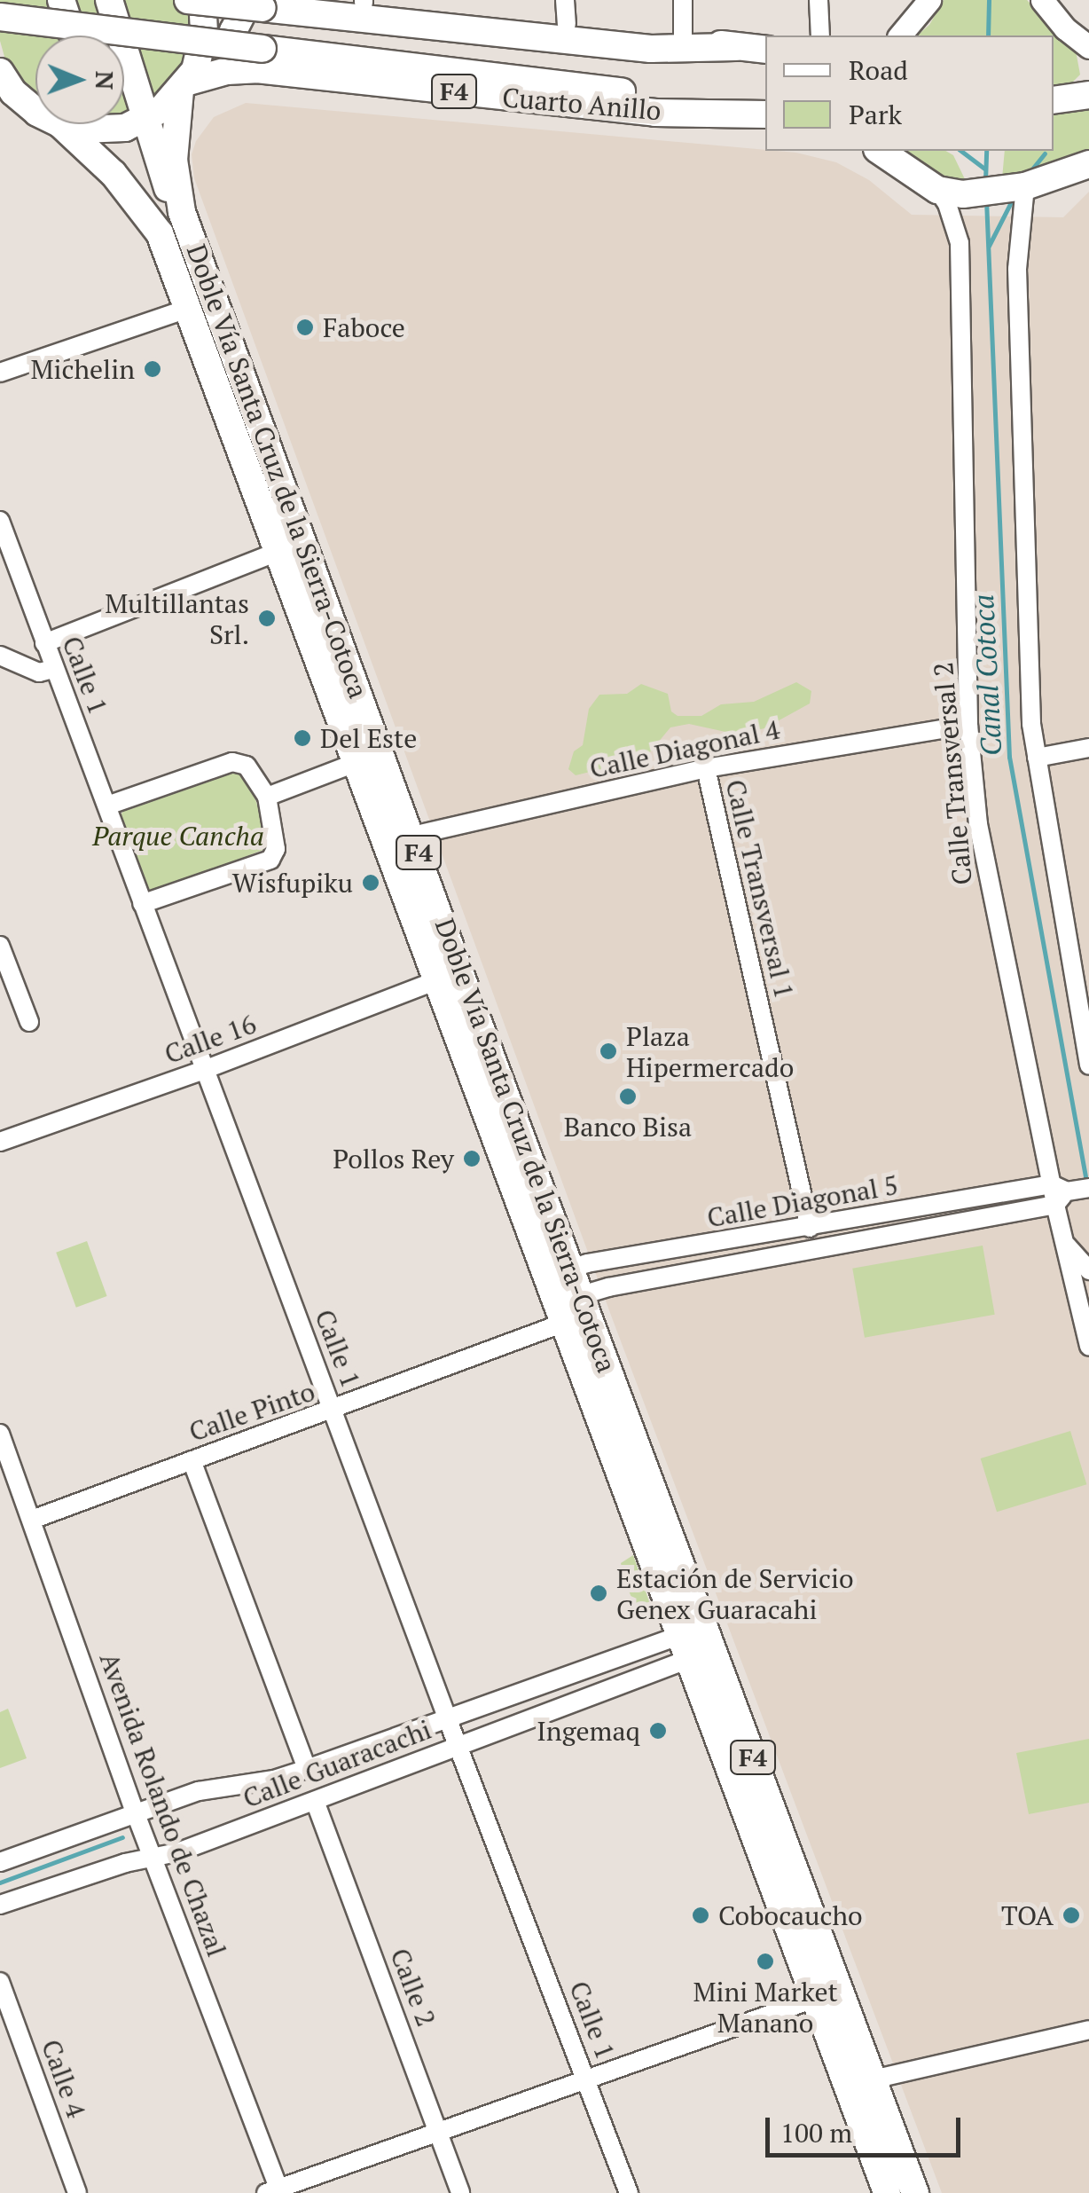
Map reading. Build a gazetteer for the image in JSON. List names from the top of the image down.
{
  "streets": {
    "highway": ["F4", "Doble Vía Santa Cruz de la Sierra-Cotoca"],
    "street": [
      "Calle 1",
      "Calle Diagonal 4",
      "Calle Transversal 2",
      "Calle Transversal 1",
      "Calle 16",
      "Calle Diagonal 5",
      "Calle Pinto",
      "Calle Guaracachi",
      "Avenida Rolando de Chazal",
      "Calle 2",
      "Calle 4"
    ]
  },
  "crossings": [
    ["F4", "Doble Vía Santa Cruz de la Sierra-Cotoca"],
    ["Doble Vía Santa Cruz de la Sierra-Cotoca", "Calle Diagonal 4"],
    ["Doble Vía Santa Cruz de la Sierra-Cotoca", "Calle 16"],
    ["Doble Vía Santa Cruz de la Sierra-Cotoca", "Calle Diagonal 5"],
    ["Doble Vía Santa Cruz de la Sierra-Cotoca", "Calle Pinto"],
    ["Doble Vía Santa Cruz de la Sierra-Cotoca", "Calle Guaracachi"],
    ["Calle 1", "Calle 16"],
    ["Calle 1", "Calle Pinto"],
    ["Calle 1", "Calle Guaracachi"],
    ["Calle Diagonal 4", "Calle Transversal 2"],
    ["Calle Diagonal 4", "Calle Transversal 1"],
    ["Calle Transversal 2", "Calle Diagonal 5"],
    ["Calle Transversal 1", "Calle Diagonal 5"],
    ["Calle Diagonal 5", "Calle Pinto"],
    ["Calle Pinto", "Avenida Rolando de Chazal"],
    ["Calle Guaracachi", "Avenida Rolando de Chazal"],
    ["Calle Guaracachi", "Calle 2"]
  ],
  "water": ["Canal Cotoca"],
  "parks": ["Parque Cancha"],
  "places": [
    "Faboce",
    "Michelin",
    "Multillantas Srl.",
    "Del Este",
    "Wisfupiku",
    "Plaza Hipermercado",
    "Banco Bisa",
    "Pollos Rey",
    "Estación de Servicio Genex Guaracahi",
    "Ingemaq",
    "Cobocaucho",
    "TOA",
    "Mini Market Manano"
  ],
  "legend": ["Road", "Park"],
  "scale_bar": "100 m",
  "north": "right"
}
